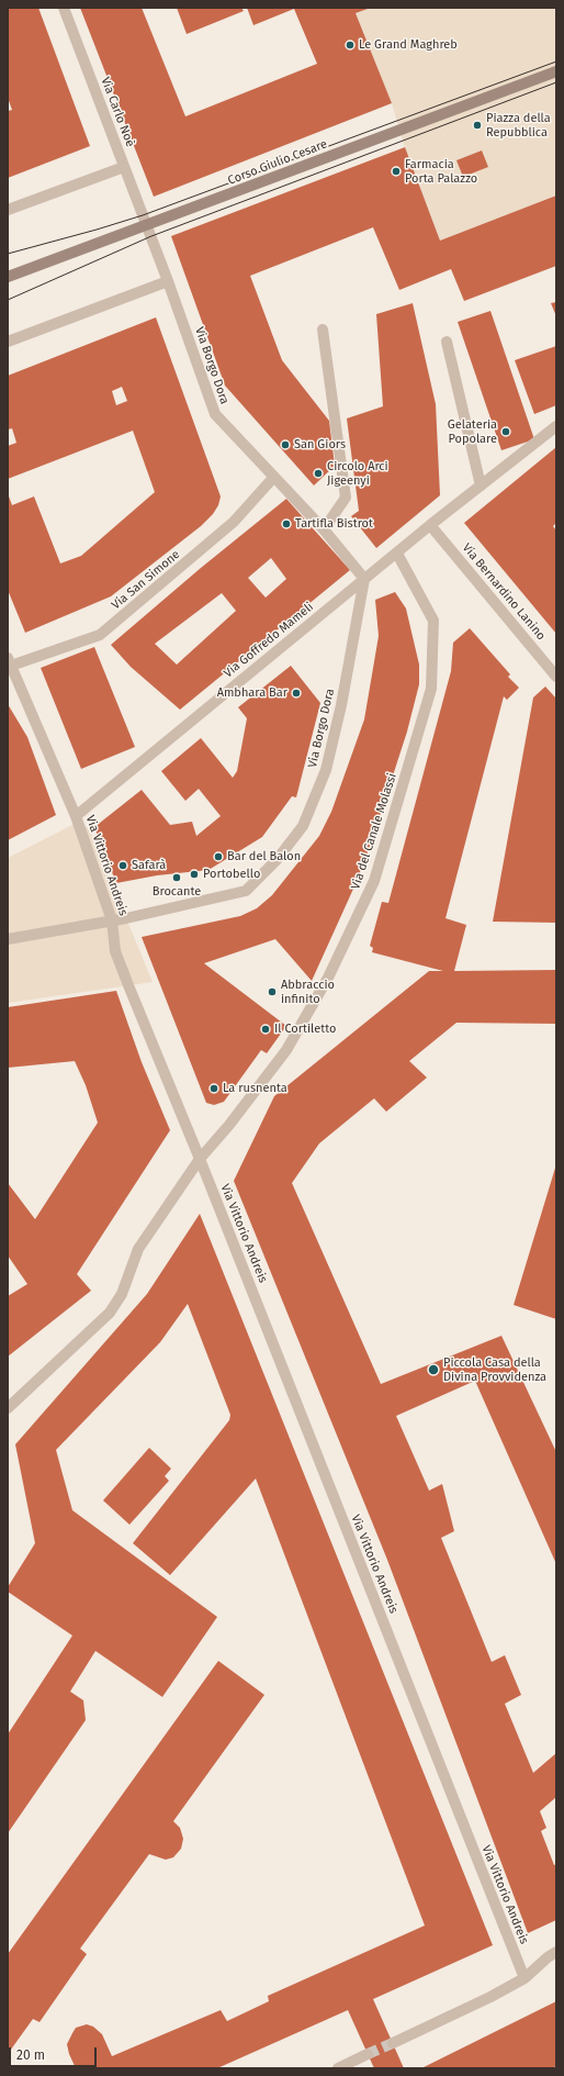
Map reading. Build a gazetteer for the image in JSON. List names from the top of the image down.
{
  "streets": {
    "street": [
      "Via Carlo Noè",
      "Corso Giulio Cesare",
      "Via Borgo Dora",
      "Via San Simone",
      "Via Bernardino Lanino",
      "Via Goffredo Mameli",
      "Via del Canale Molassi",
      "Via Vittorio Andreis"
    ]
  },
  "crossings": [
    ["Via Carlo Noè", "Corso Giulio Cesare"],
    ["Via Carlo Noè", "Via Borgo Dora"],
    ["Corso Giulio Cesare", "Via Borgo Dora"],
    ["Via Borgo Dora", "Via San Simone"],
    ["Via Borgo Dora", "Via Goffredo Mameli"],
    ["Via Borgo Dora", "Via Vittorio Andreis"],
    ["Via San Simone", "Via Vittorio Andreis"],
    ["Via Bernardino Lanino", "Via Goffredo Mameli"],
    ["Via Goffredo Mameli", "Via del Canale Molassi"],
    ["Via Goffredo Mameli", "Via Vittorio Andreis"],
    ["Via del Canale Molassi", "Via Vittorio Andreis"]
  ],
  "places": [
    "Le Grand Maghreb",
    "Piazza della Repubblica",
    "Farmacia Porta Palazzo",
    "Gelateria Popolare",
    "San Giors",
    "Circolo Arci Jigeenyi",
    "Tartifla Bistrot",
    "Ambhara Bar",
    "Bar del Balon",
    "Safarà",
    "Portobello",
    "Brocante",
    "Abbraccio infinito",
    "Il Cortiletto",
    "La rusnenta",
    "Piccola Casa della Divina Provvidenza"
  ],
  "scale_bar": "20 m"
}
